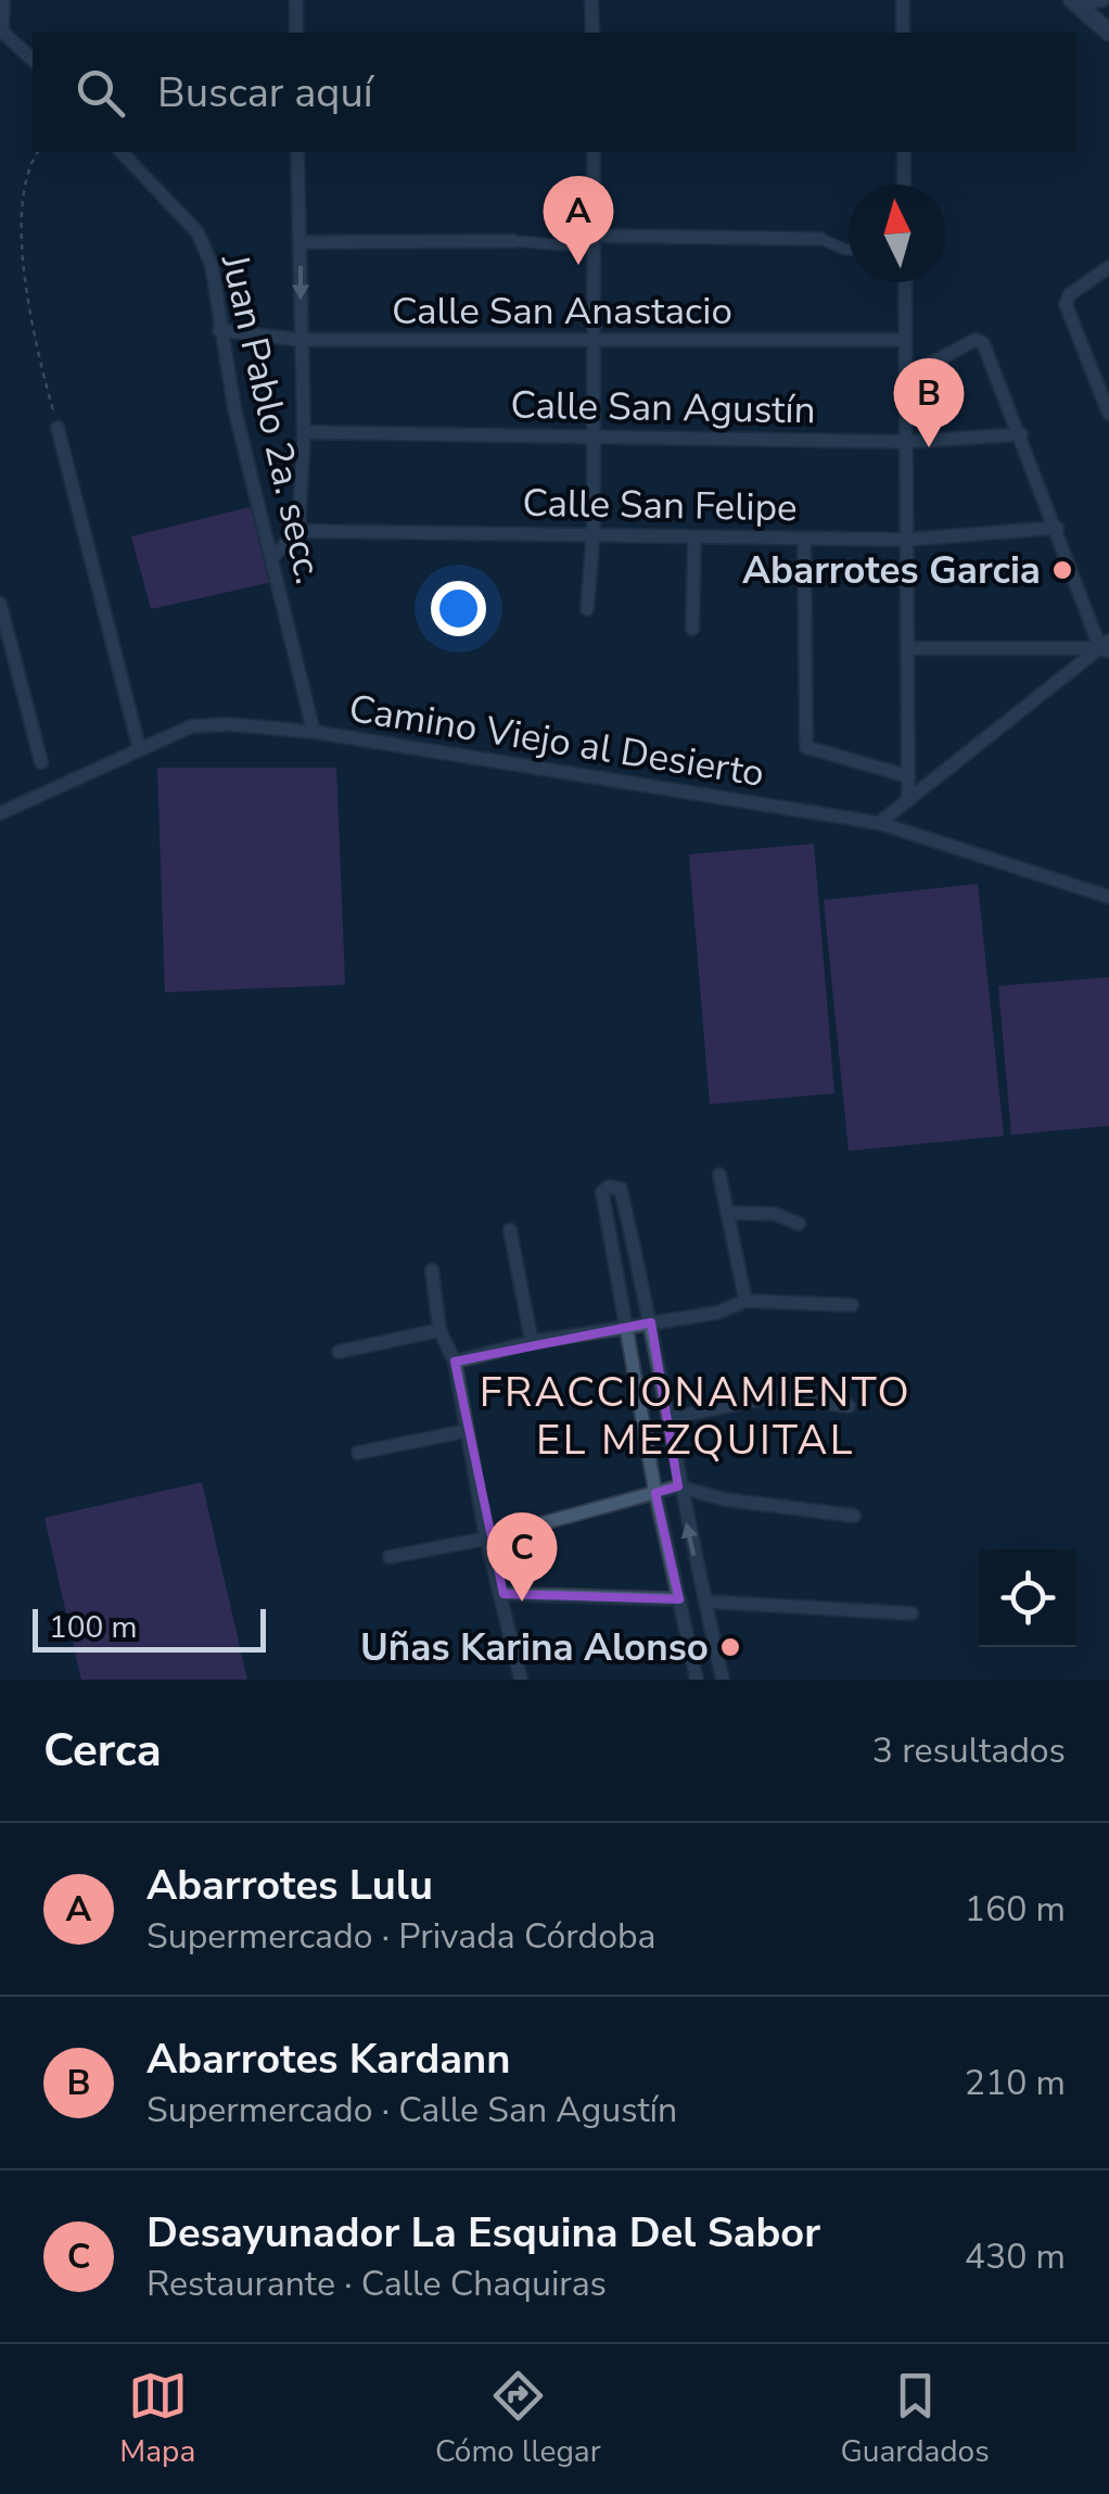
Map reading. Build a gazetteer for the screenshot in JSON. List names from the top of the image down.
{
  "streets": {
    "street": [
      "Calle San Anastacio",
      "Calle San Agustín",
      "Juan Pablo 2a. secc.",
      "Calle San Felipe",
      "Camino Viejo al Desierto"
    ]
  },
  "crossings": [
    ["Calle San Anastacio", "Juan Pablo 2a. secc."],
    ["Juan Pablo 2a. secc.", "Camino Viejo al Desierto"]
  ],
  "districts": ["FRACCIONAMIENTO EL MEZQUITAL"],
  "places": ["Abarrotes Garcia", "Uñas Karina Alonso"],
  "scale_bar": "100 m",
  "north": "top",
  "page": {
    "search": "Buscar aquí",
    "pins": ["A", "B", "C"],
    "scale": "100 m",
    "heading": ["Cerca", "3 resultados"],
    "list": [
      {
        "mark": "A",
        "name": "Abarrotes Lulu",
        "note": "Supermercado · Privada Córdoba",
        "value": "160 m"
      },
      {
        "mark": "B",
        "name": "Abarrotes Kardann",
        "note": "Supermercado · Calle San Agustín",
        "value": "210 m"
      },
      {
        "mark": "C",
        "name": "Desayunador La Esquina Del Sabor",
        "note": "Restaurante · Calle Chaquiras",
        "value": "430 m"
      }
    ],
    "nav": ["Mapa", "Cómo llegar", "Guardados"]
  }
}
